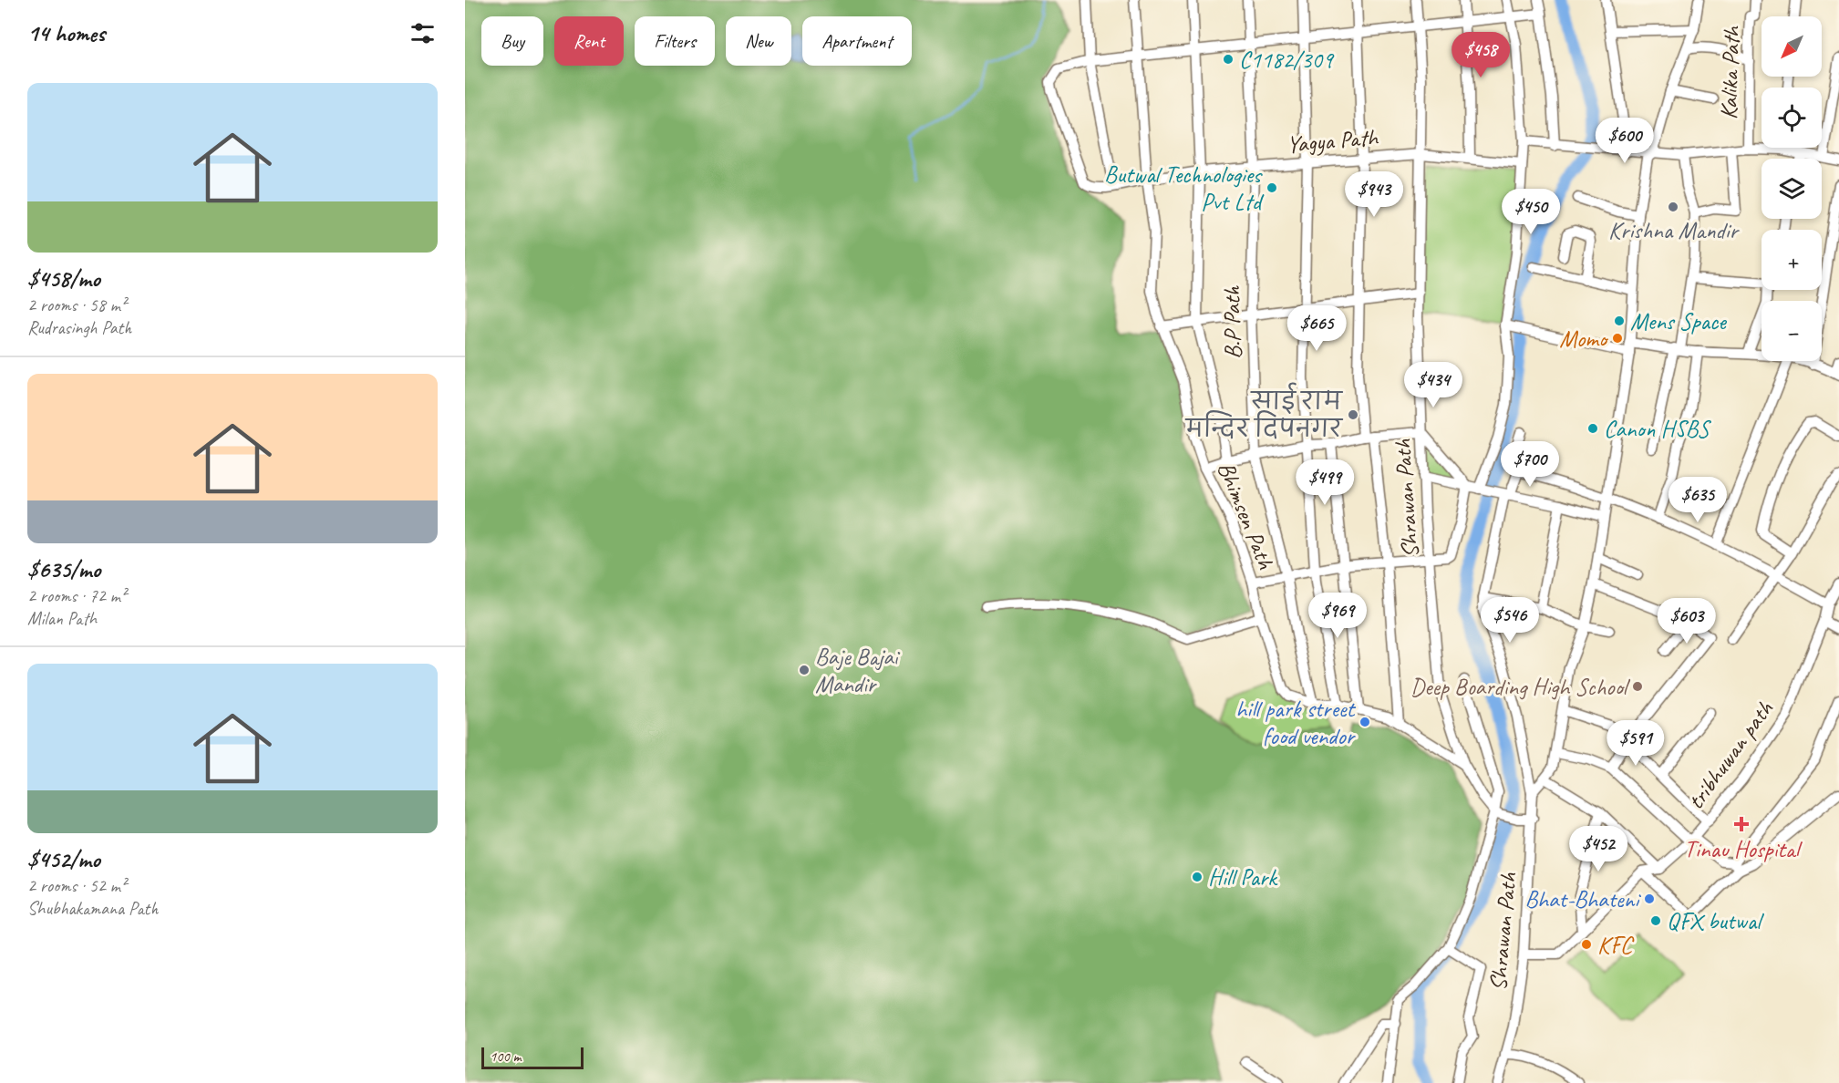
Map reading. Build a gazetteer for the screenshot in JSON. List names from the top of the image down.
{
  "streets": {
    "street": [
      "Kalika Path",
      "Yagya Path",
      "B.P Path",
      "Shrawan Path",
      "Bhimsen Path",
      "tribhuwan path"
    ]
  },
  "crossings": [
    ["Yagya Path", "B.P Path"],
    ["Yagya Path", "Shrawan Path"],
    ["Yagya Path", "Bhimsen Path"],
    ["B.P Path", "Bhimsen Path"],
    ["Shrawan Path", "Bhimsen Path"]
  ],
  "places": {
    "other": [
      "C1182/309",
      "Butwal Technologies Pvt Ltd",
      "Krishna Mandir",
      "Mens Space",
      "Momo",
      "साई राम मन्दिर दिपनगर",
      "Canon HSBS",
      "Baje Bajai Mandir",
      "Deep Boarding High School",
      "hill park street food vendor",
      "Hill Park",
      "Bhat-Bhateni",
      "QFX butwal",
      "KFC"
    ],
    "health": ["Tinau Hospital"]
  },
  "scale_bar": "100 m",
  "north": "bottom left",
  "page": {
    "heading": "14 homes",
    "map_buttons": ["+", "−"],
    "chip": [
      "Buy",
      "Rent",
      "Filters",
      "New",
      "Apartment"
    ],
    "price": [
      "$458",
      "$600",
      "$943",
      "$450",
      "$665",
      "$434",
      "$700",
      "$499",
      "$635",
      "$969",
      "$546",
      "$603",
      "$591",
      "$452"
    ],
    "list": [
      {
        "name": "$458/mo",
        "note": "2 rooms · 58 m² · Rudrasingh Path"
      },
      {
        "name": "$635/mo",
        "note": "2 rooms · 72 m² · Milan Path"
      },
      {
        "name": "$452/mo",
        "note": "2 rooms · 52 m² · Shubhakamana Path"
      }
    ],
    "scale": "100 m"
  }
}
